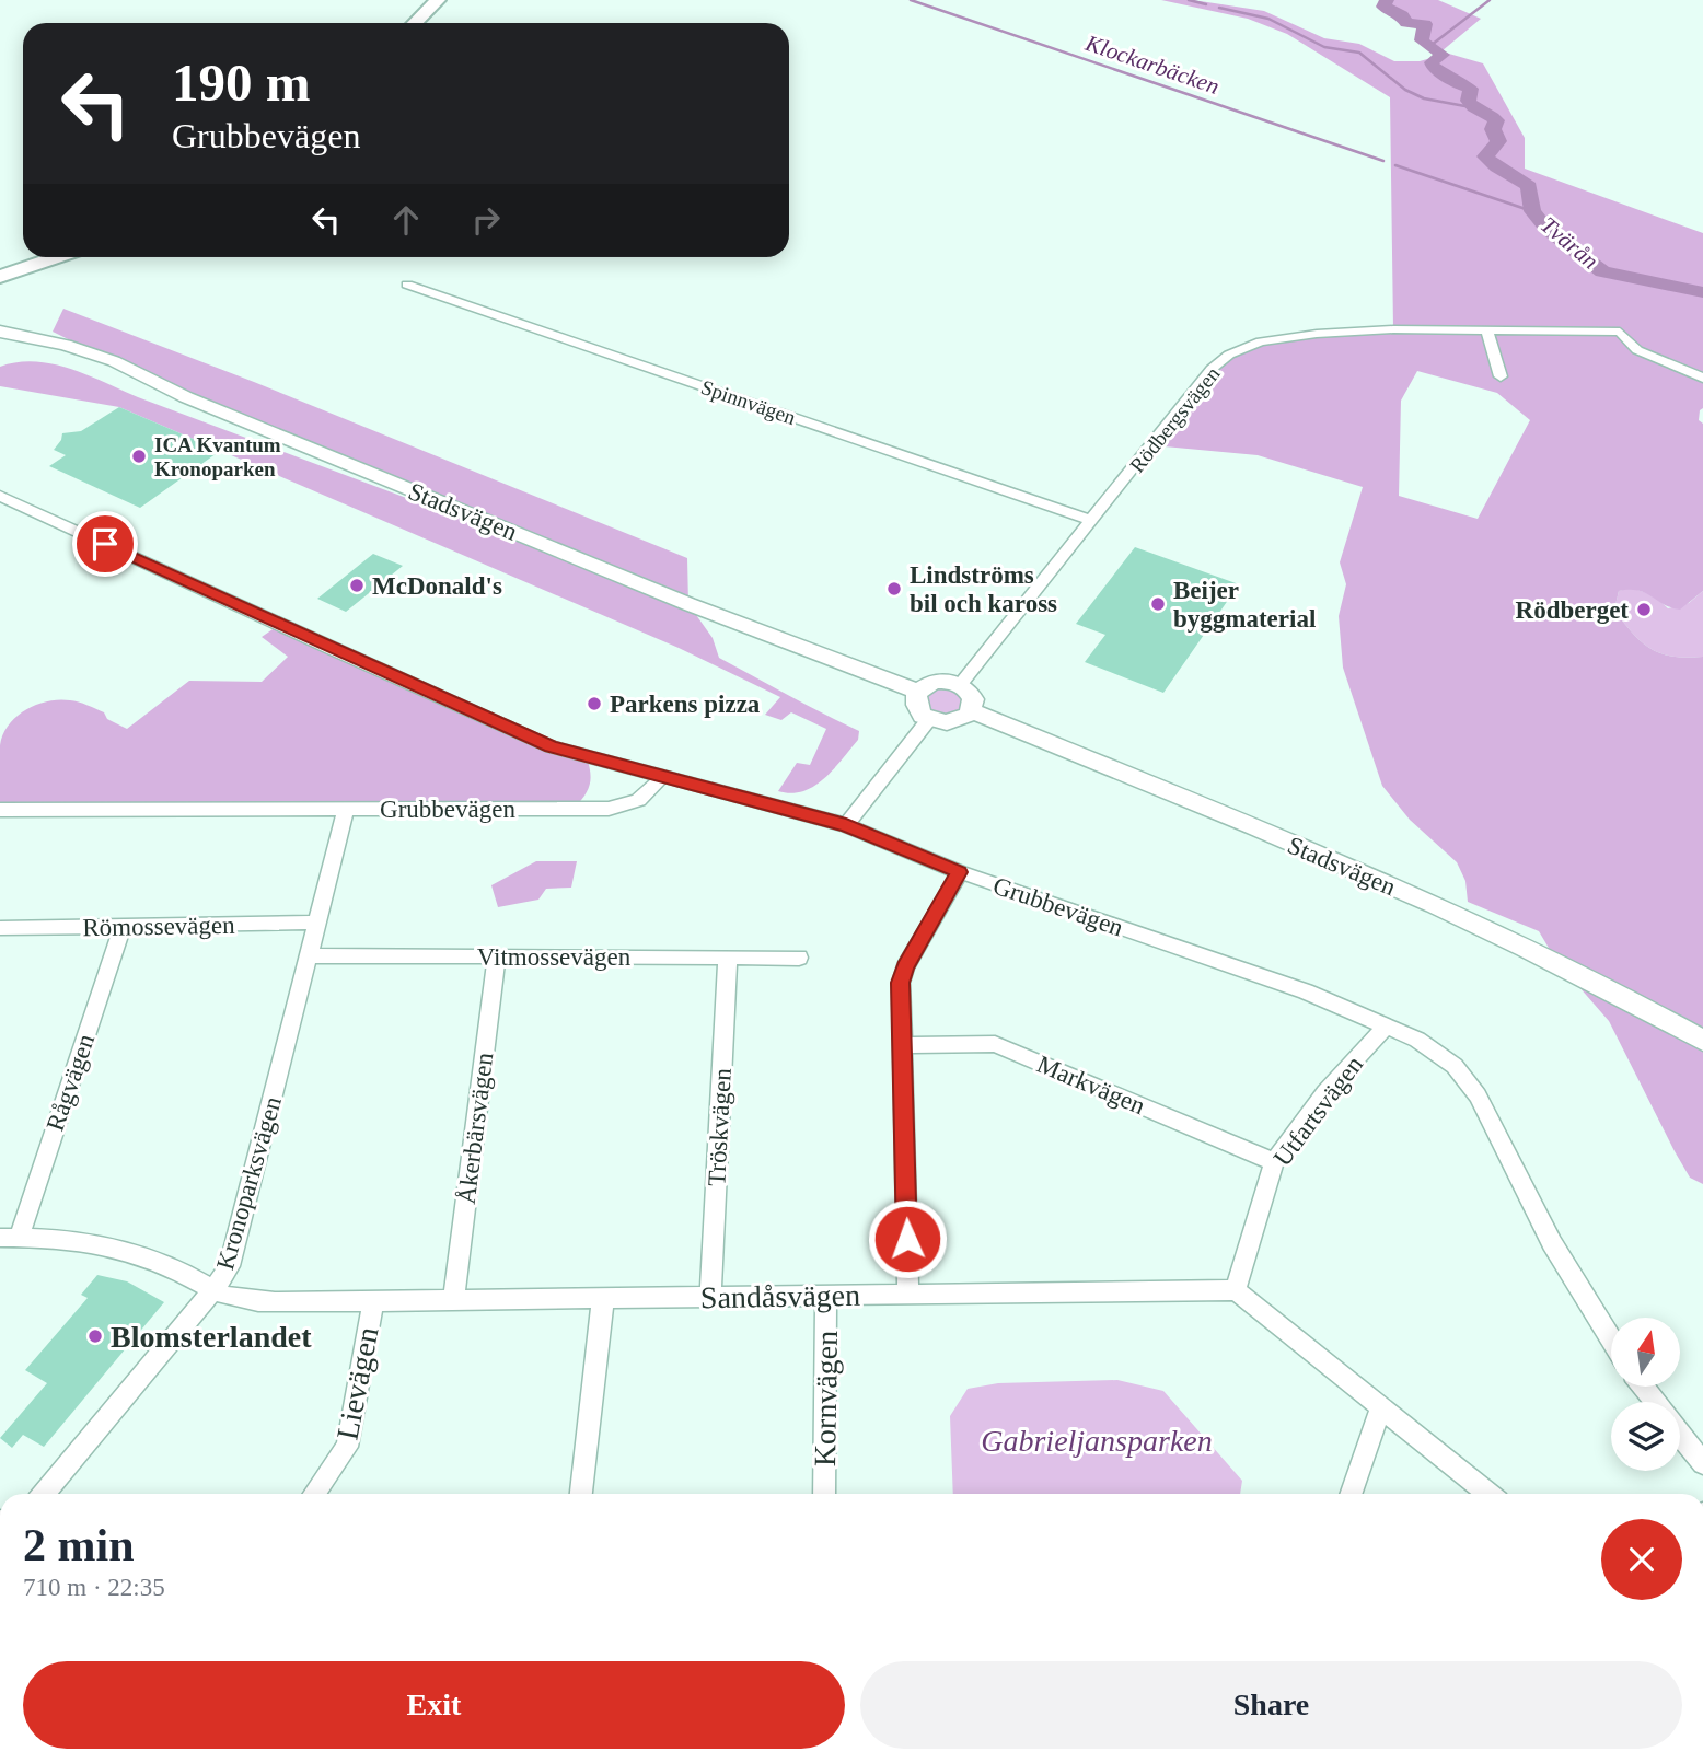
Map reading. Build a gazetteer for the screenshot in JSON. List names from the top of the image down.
{
  "streets": {
    "main road": ["Stadsvägen"],
    "street": [
      "Spinnvägen",
      "Rödbergsvägen",
      "Grubbevägen",
      "Römossevägen",
      "Vitmossevägen",
      "Rågvägen",
      "Markvägen",
      "Utfartsvägen",
      "Tröskvägen",
      "Åkerbärsvägen",
      "Kronoparksvägen",
      "Sandåsvägen",
      "Lievägen",
      "Kornvägen"
    ]
  },
  "crossings": [
    ["Spinnvägen", "Rödbergsvägen"],
    ["Rödbergsvägen", "Stadsvägen"],
    ["Grubbevägen", "Utfartsvägen"],
    ["Grubbevägen", "Kronoparksvägen"],
    ["Römossevägen", "Rågvägen"],
    ["Römossevägen", "Kronoparksvägen"],
    ["Vitmossevägen", "Tröskvägen"],
    ["Vitmossevägen", "Åkerbärsvägen"],
    ["Vitmossevägen", "Kronoparksvägen"],
    ["Rågvägen", "Sandåsvägen"],
    ["Markvägen", "Utfartsvägen"],
    ["Utfartsvägen", "Sandåsvägen"],
    ["Tröskvägen", "Sandåsvägen"],
    ["Åkerbärsvägen", "Sandåsvägen"],
    ["Kronoparksvägen", "Sandåsvägen"],
    ["Sandåsvägen", "Lievägen"],
    ["Sandåsvägen", "Kornvägen"]
  ],
  "water": ["Klockarbäcken", "Tvärån"],
  "parks": ["Gabrieljansparken"],
  "places": [
    "ICA Kvantum Kronoparken",
    "McDonald's",
    "Lindströms bil och kaross",
    "Beijer byggmaterial",
    "Rödberget",
    "Parkens pizza",
    "Blomsterlandet"
  ],
  "north": "top",
  "page": {
    "turn": ["190 m", "Grubbevägen"],
    "heading": ["2 min", "710 m · 22:35"],
    "buttons": ["Exit", "Share"]
  }
}
